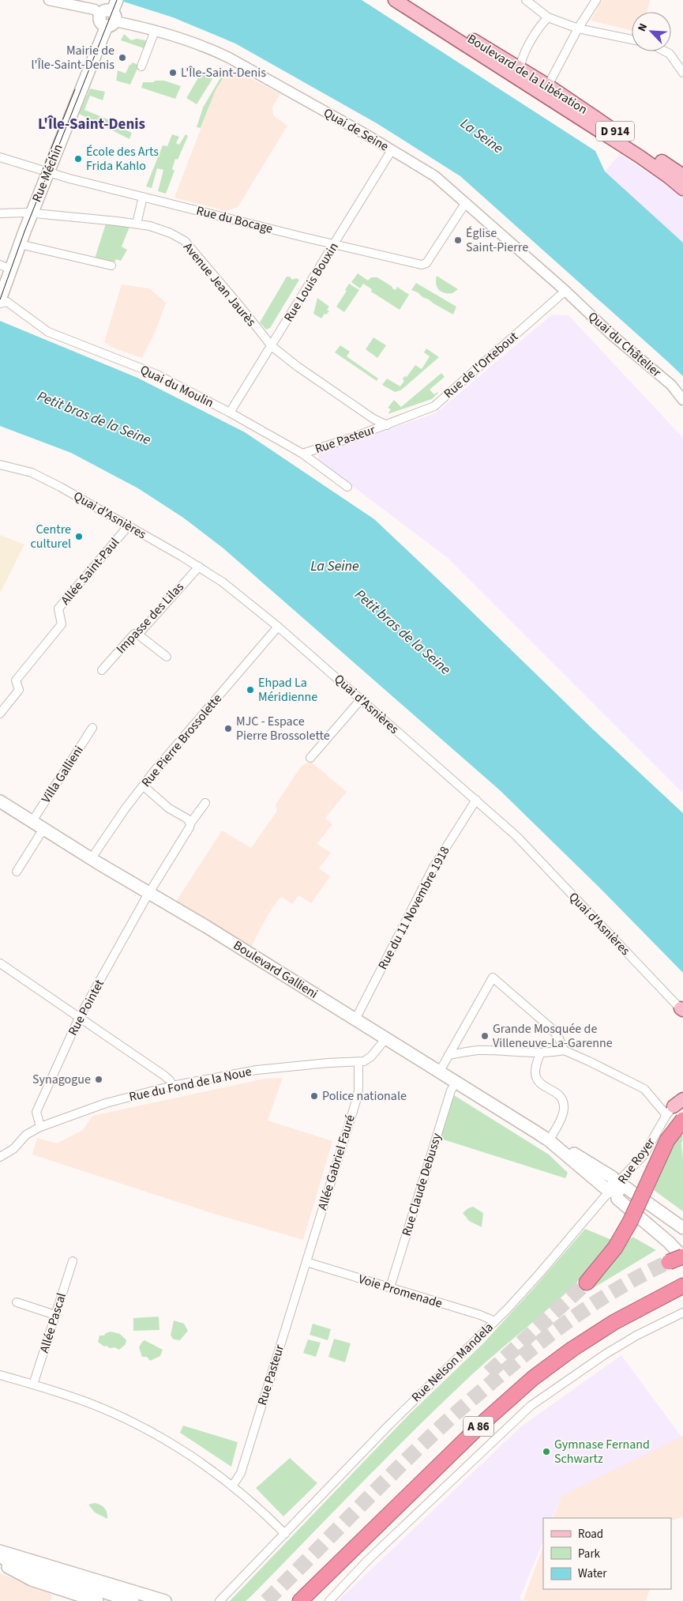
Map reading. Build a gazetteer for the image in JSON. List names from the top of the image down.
{
  "streets": {
    "highway": ["A 86"],
    "main road": [
      "Boulevard de la Libération",
      "D 914",
      "Rue Méchin",
      "Boulevard Gallieni"
    ],
    "street": [
      "Quai de Seine",
      "Rue du Bocage",
      "Rue Louis Bouxin",
      "Avenue Jean Jaurès",
      "Quai du Châtelier",
      "Rue de l'Ortebout",
      "Quai du Moulin",
      "Rue Pasteur",
      "Quai d'Asnières",
      "Allée Saint-Paul",
      "Impasse des Lilas",
      "Rue Pierre Brossolette",
      "Villa Gallieni",
      "Rue du 11 Novembre 1918",
      "Rue Pointet",
      "Rue du Fond de la Noue",
      "Rue Royer",
      "Allée Gabriel Fauré",
      "Rue Claude Debussy",
      "Voie Promenade",
      "Allée Pascal",
      "Rue Nelson Mandela"
    ]
  },
  "crossings": [
    ["Boulevard de la Libération", "D 914"],
    ["Quai de Seine", "Rue Méchin"],
    ["Quai de Seine", "Rue du Bocage"],
    ["Quai de Seine", "Rue Louis Bouxin"],
    ["Quai de Seine", "Quai du Châtelier"],
    ["Quai de Seine", "Rue de l'Ortebout"],
    ["Rue Méchin", "Rue du Bocage"],
    ["Rue Méchin", "Avenue Jean Jaurès"],
    ["Rue du Bocage", "Rue Louis Bouxin"],
    ["Rue Louis Bouxin", "Avenue Jean Jaurès"],
    ["Rue Louis Bouxin", "Quai du Moulin"],
    ["Avenue Jean Jaurès", "Rue de l'Ortebout"],
    ["Avenue Jean Jaurès", "Rue Pasteur"],
    ["Quai du Châtelier", "Rue de l'Ortebout"],
    ["Rue de l'Ortebout", "Rue Pasteur"],
    ["Quai du Moulin", "Rue Pasteur"],
    ["Rue Pasteur", "Allée Gabriel Fauré"],
    ["Rue Pasteur", "Voie Promenade"],
    ["Quai d'Asnières", "Allée Saint-Paul"],
    ["Quai d'Asnières", "Impasse des Lilas"],
    ["Quai d'Asnières", "Rue Pierre Brossolette"],
    ["Quai d'Asnières", "Rue du 11 Novembre 1918"],
    ["Rue Pierre Brossolette", "Boulevard Gallieni"],
    ["Villa Gallieni", "Boulevard Gallieni"],
    ["Rue du 11 Novembre 1918", "Boulevard Gallieni"],
    ["Boulevard Gallieni", "Rue Pointet"],
    ["Boulevard Gallieni", "Rue Royer"],
    ["Boulevard Gallieni", "Rue Claude Debussy"],
    ["Boulevard Gallieni", "Rue Nelson Mandela"],
    ["Rue Pointet", "Rue du Fond de la Noue"],
    ["Rue du Fond de la Noue", "Allée Gabriel Fauré"],
    ["Rue Royer", "Rue Nelson Mandela"],
    ["Allée Gabriel Fauré", "Voie Promenade"],
    ["Rue Claude Debussy", "Voie Promenade"],
    ["Voie Promenade", "Rue Nelson Mandela"]
  ],
  "districts": ["L'Île-Saint-Denis"],
  "water": ["La Seine", "Petit bras de la Seine"],
  "places": [
    "Mairie de l'Île-Saint-Denis",
    "L'Île-Saint-Denis",
    "École des Arts Frida Kahlo",
    "Église Saint-Pierre",
    "Centre culturel",
    "Ehpad La Méridienne",
    "MJC - Espace Pierre Brossolette",
    "Grande Mosquée de Villeneuve-La-Garenne",
    "Synagogue",
    "Police nationale",
    "Gymnase Fernand Schwartz"
  ],
  "legend": ["Road", "Park", "Water"],
  "north": "top left"
}
